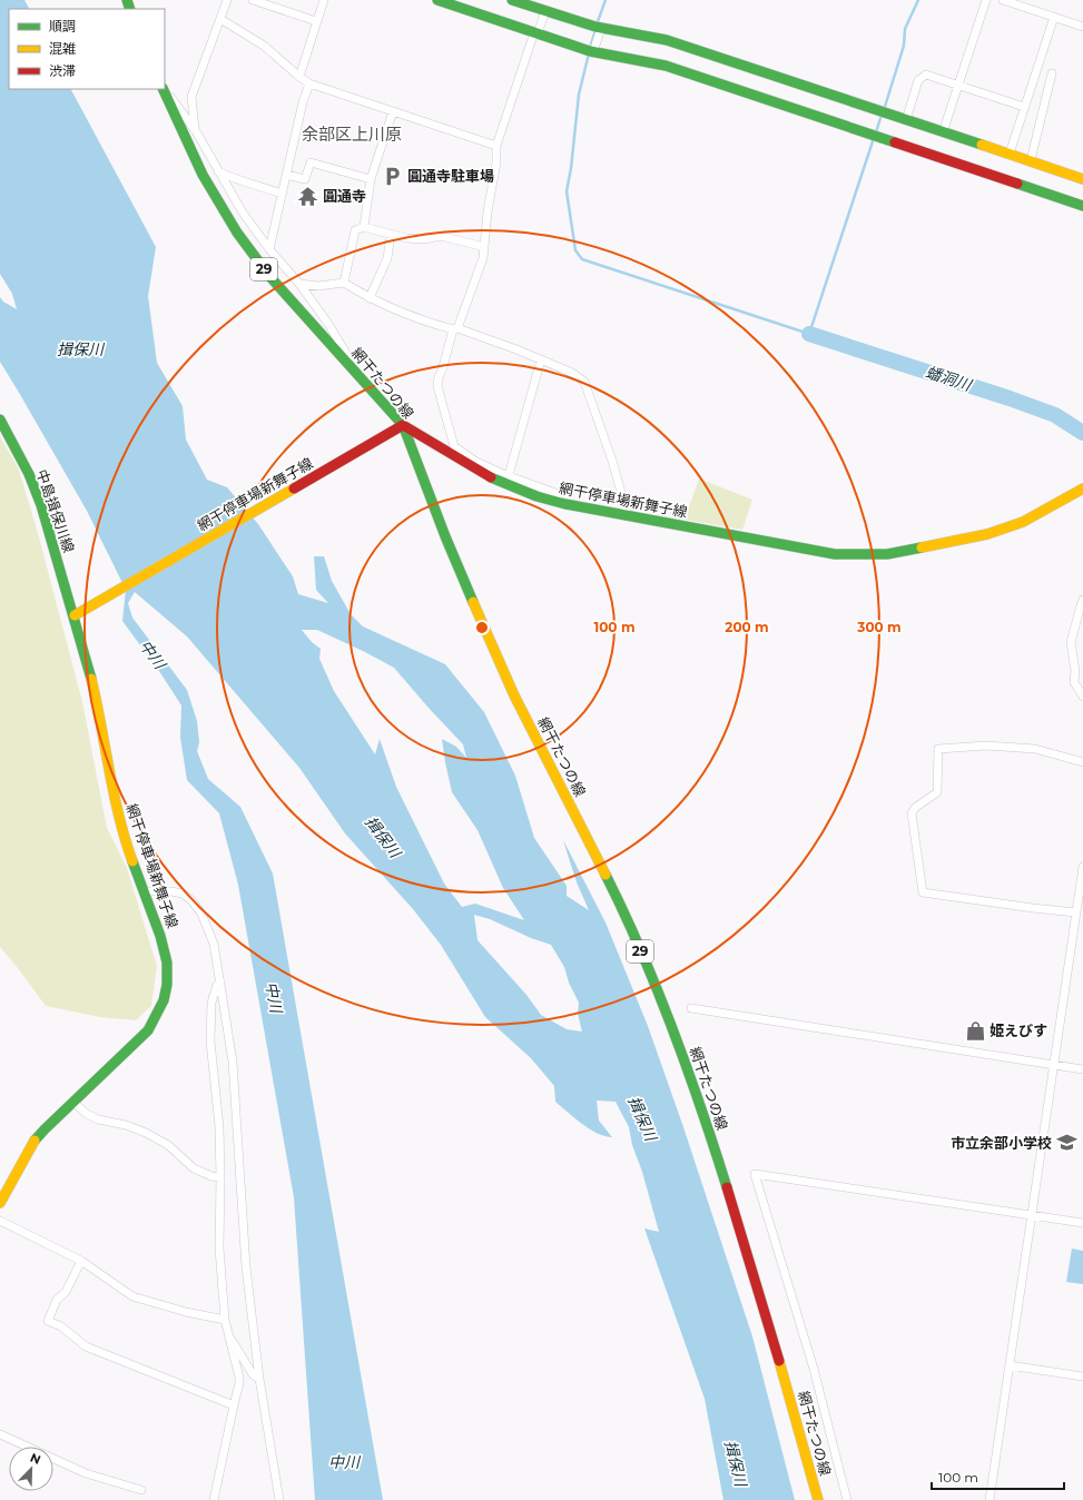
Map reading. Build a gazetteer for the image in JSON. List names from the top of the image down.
{
  "streets": {
    "main road": [
      "29",
      "網干たつの線",
      "網干停車場新舞子線",
      "中島揖保川線"
    ]
  },
  "crossings": [
    ["網干たつの線", "網干停車場新舞子線"],
    ["網干停車場新舞子線", "中島揖保川線"]
  ],
  "districts": ["余部区上川原"],
  "water": ["揖保川", "蟠洞川", "中川"],
  "places": {
    "parking": ["圓通寺駐車場"],
    "temple": ["圓通寺"],
    "shop": ["姫えびす"],
    "school or university": ["市立余部小学校"]
  },
  "legend": ["順調", "混雑", "渋滞"],
  "scale_bar": "100 m",
  "north": "top right",
  "rings": ["100 m", "200 m", "300 m"]
}
